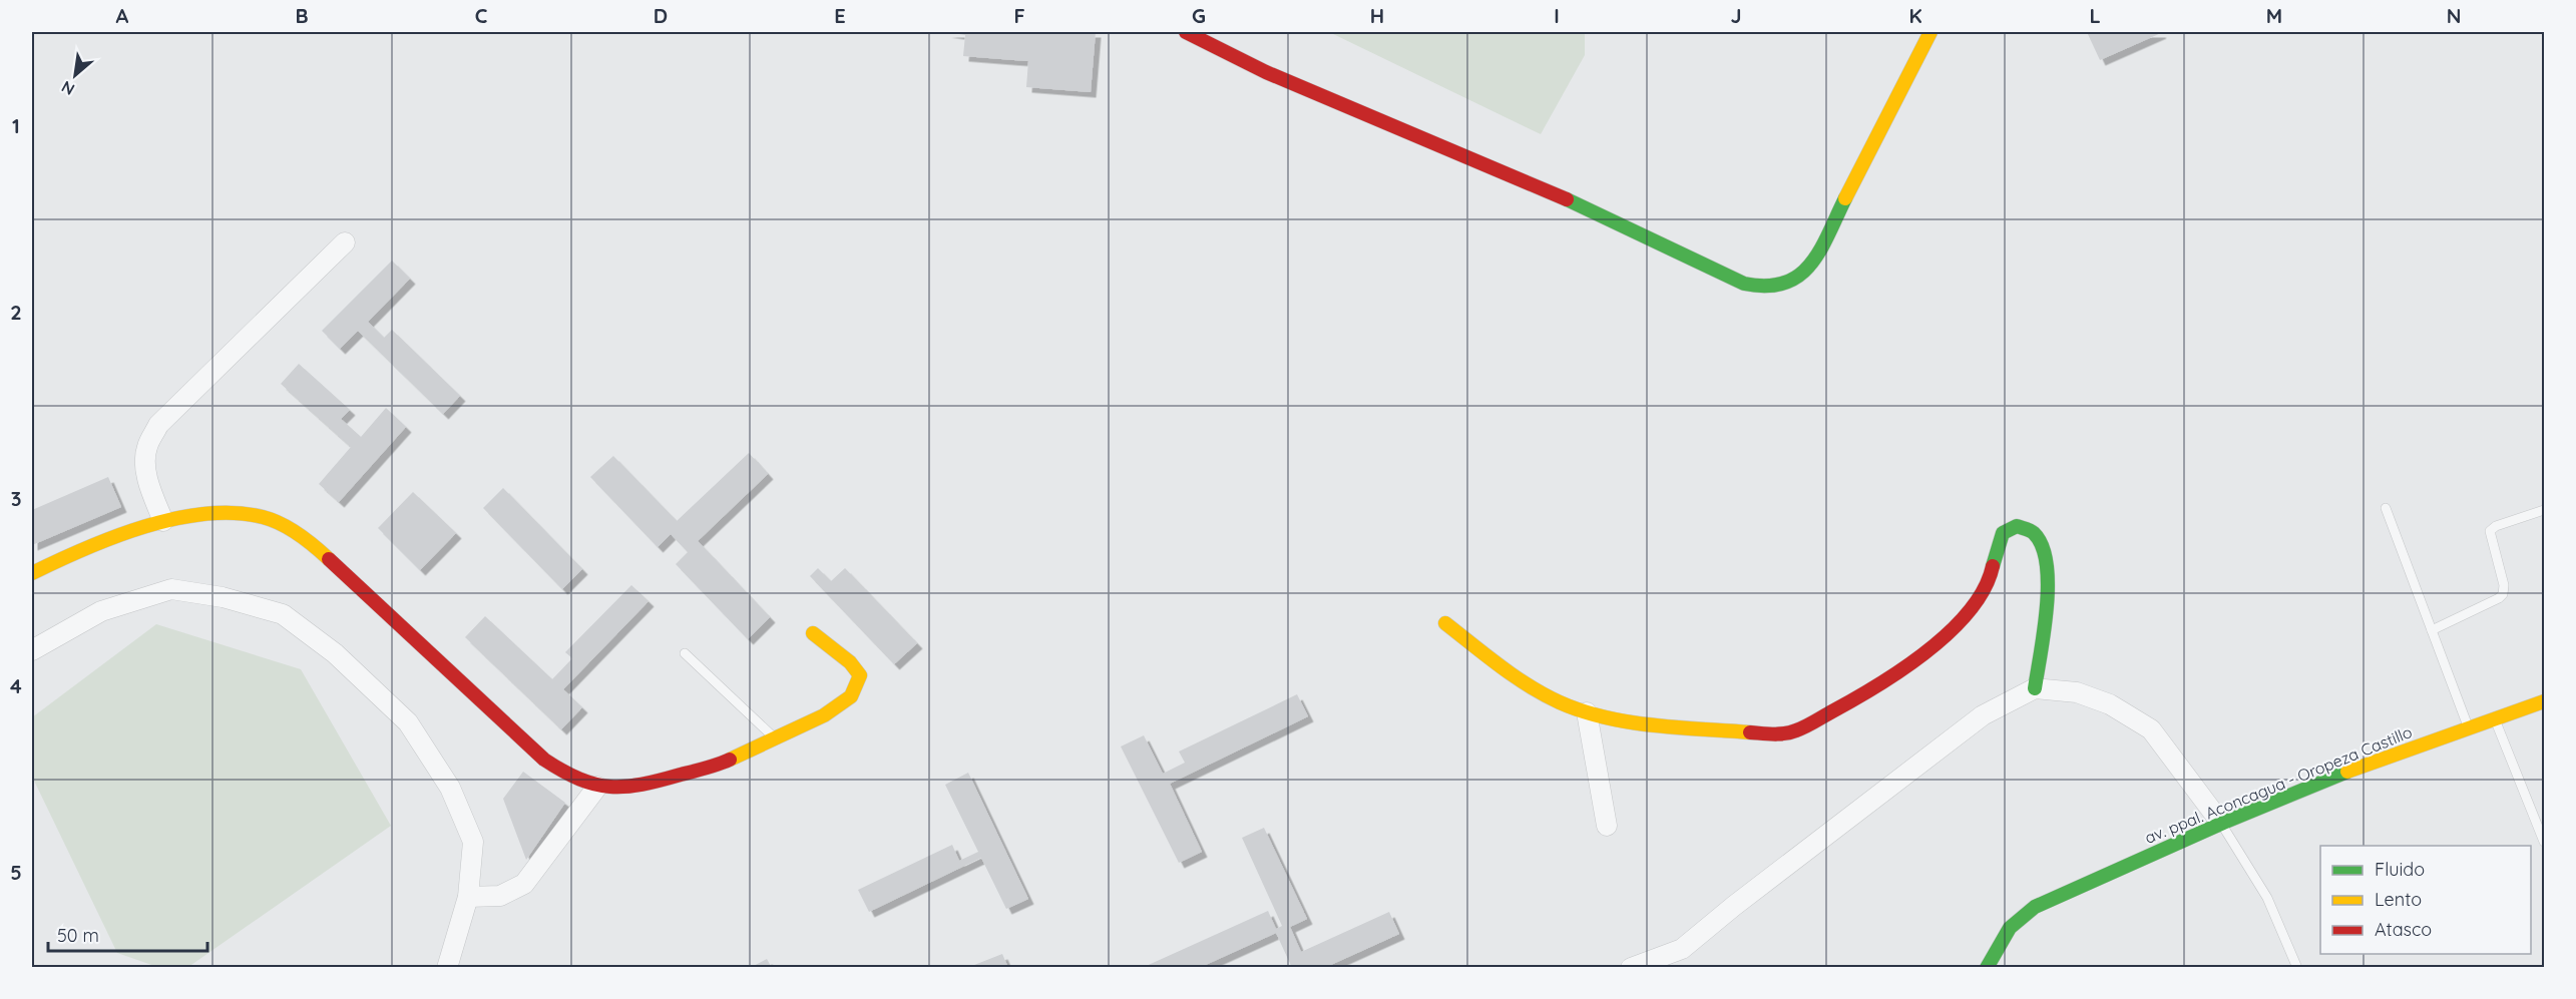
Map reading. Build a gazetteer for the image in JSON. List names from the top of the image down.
{
  "streets": {
    "street": ["av. ppal. Aconcagua - Oropeza Castillo"]
  },
  "legend": ["Fluido", "Lento", "Atasco"],
  "scale_bar": "50 m",
  "north": "bottom left",
  "grid": {
    "columns": [
      "A",
      "B",
      "C",
      "D",
      "E",
      "F",
      "G",
      "H",
      "I",
      "J",
      "K",
      "L",
      "M",
      "N"
    ],
    "rows": [
      "1",
      "2",
      "3",
      "4",
      "5"
    ]
  }
}
